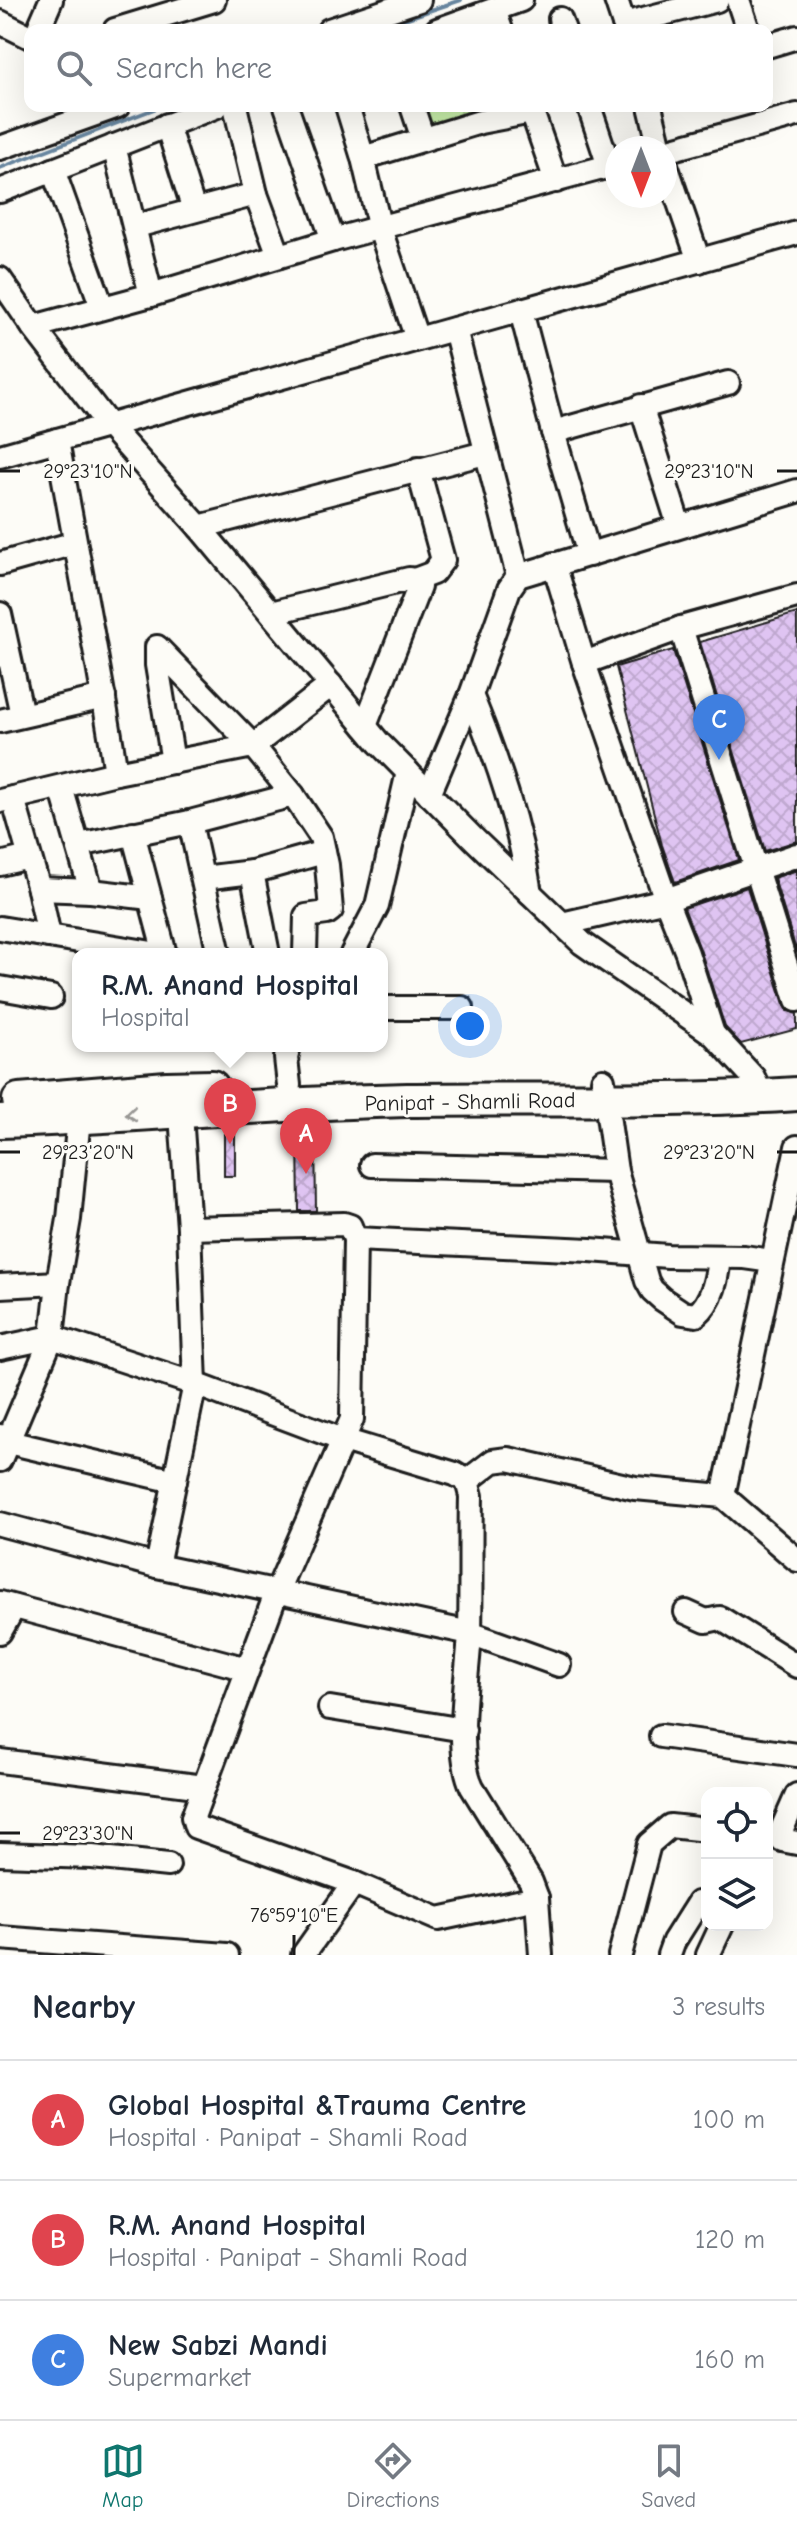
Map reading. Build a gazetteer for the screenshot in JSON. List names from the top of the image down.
{
  "streets": {
    "highway": ["Panipat - Shamli Road"]
  },
  "north": "bottom",
  "page": {
    "search": "Search here",
    "pins": ["C", "B", "A"],
    "popup": ["R.M. Anand Hospital", "Hospital"],
    "heading": ["Nearby", "3 results"],
    "list": [
      {
        "mark": "A",
        "name": "Global Hospital &Trauma Centre",
        "note": "Hospital · Panipat - Shamli Road",
        "value": "100 m"
      },
      {
        "mark": "B",
        "name": "R.M. Anand Hospital",
        "note": "Hospital · Panipat - Shamli Road",
        "value": "120 m"
      },
      {
        "mark": "C",
        "name": "New Sabzi Mandi",
        "note": "Supermarket",
        "value": "160 m"
      }
    ],
    "nav": ["Map", "Directions", "Saved"]
  },
  "coordinates": [
    "29°23'10\"N",
    "29°23'20\"N",
    "29°23'30\"N",
    "76°59'10\"E"
  ]
}
